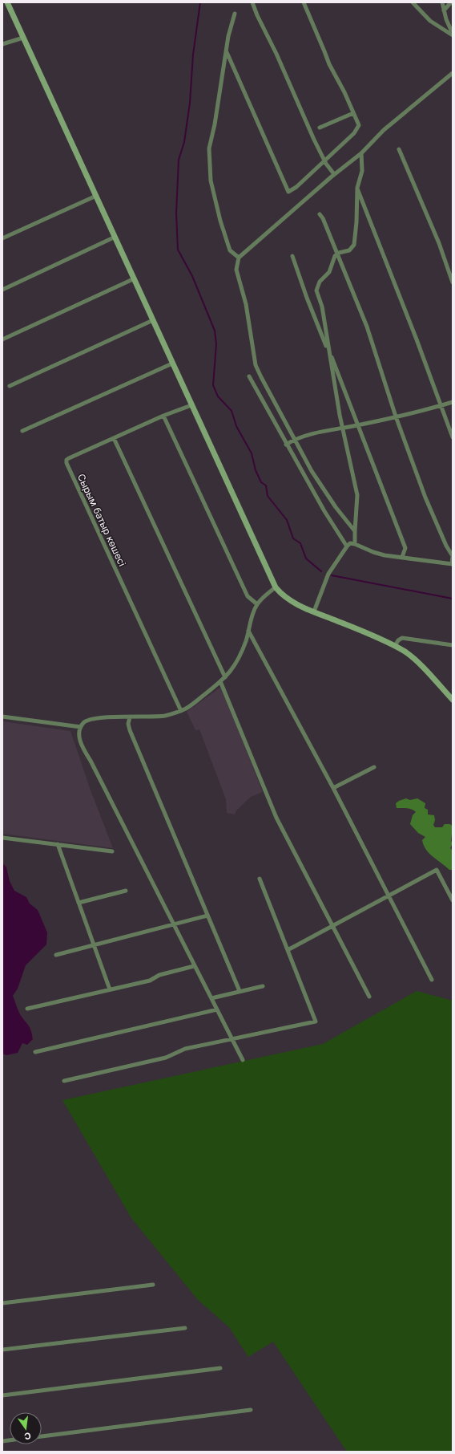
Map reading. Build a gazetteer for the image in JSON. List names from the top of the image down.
{
  "streets": {
    "street": ["Сырым батыр көшесі"]
  },
  "north": "bottom"
}
